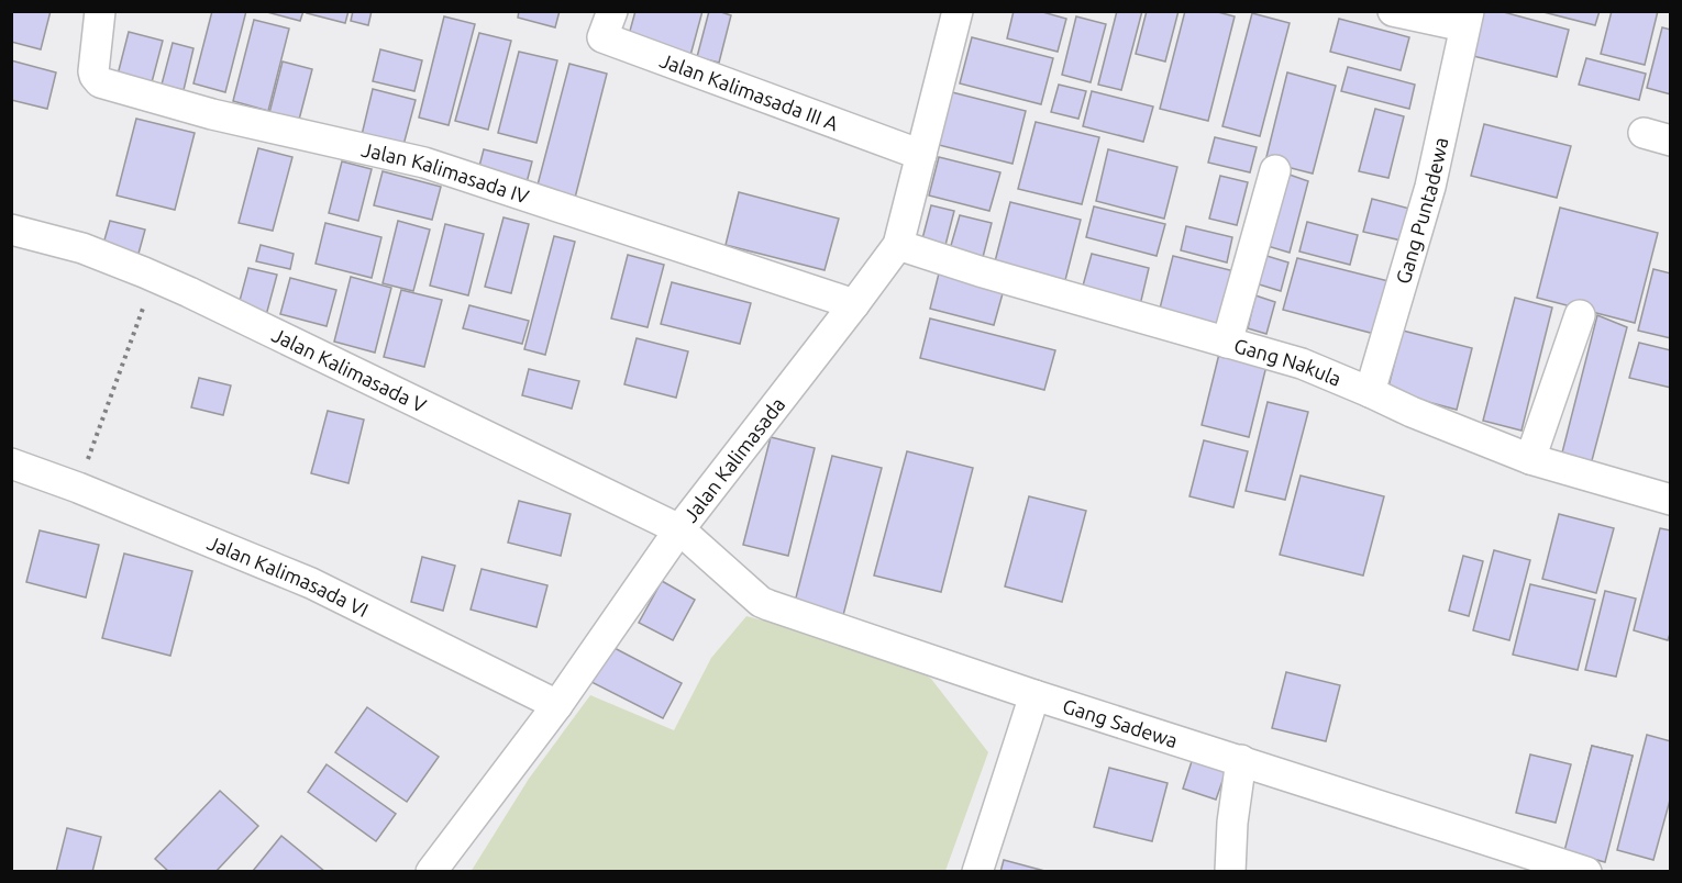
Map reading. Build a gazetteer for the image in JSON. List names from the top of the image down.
{
  "streets": {
    "street": [
      "Jalan Kalimasada III A",
      "Jalan Kalimasada IV",
      "Gang Puntadewa",
      "Gang Nakula",
      "Jalan Kalimasada V",
      "Jalan Kalimasada",
      "Jalan Kalimasada VI",
      "Gang Sadewa"
    ]
  },
  "crossings": [
    ["Jalan Kalimasada III A", "Jalan Kalimasada"],
    ["Jalan Kalimasada IV", "Jalan Kalimasada"],
    ["Gang Puntadewa", "Gang Nakula"],
    ["Gang Nakula", "Jalan Kalimasada"],
    ["Jalan Kalimasada V", "Jalan Kalimasada"],
    ["Jalan Kalimasada V", "Gang Sadewa"],
    ["Jalan Kalimasada", "Jalan Kalimasada VI"],
    ["Jalan Kalimasada", "Gang Sadewa"]
  ]
}
